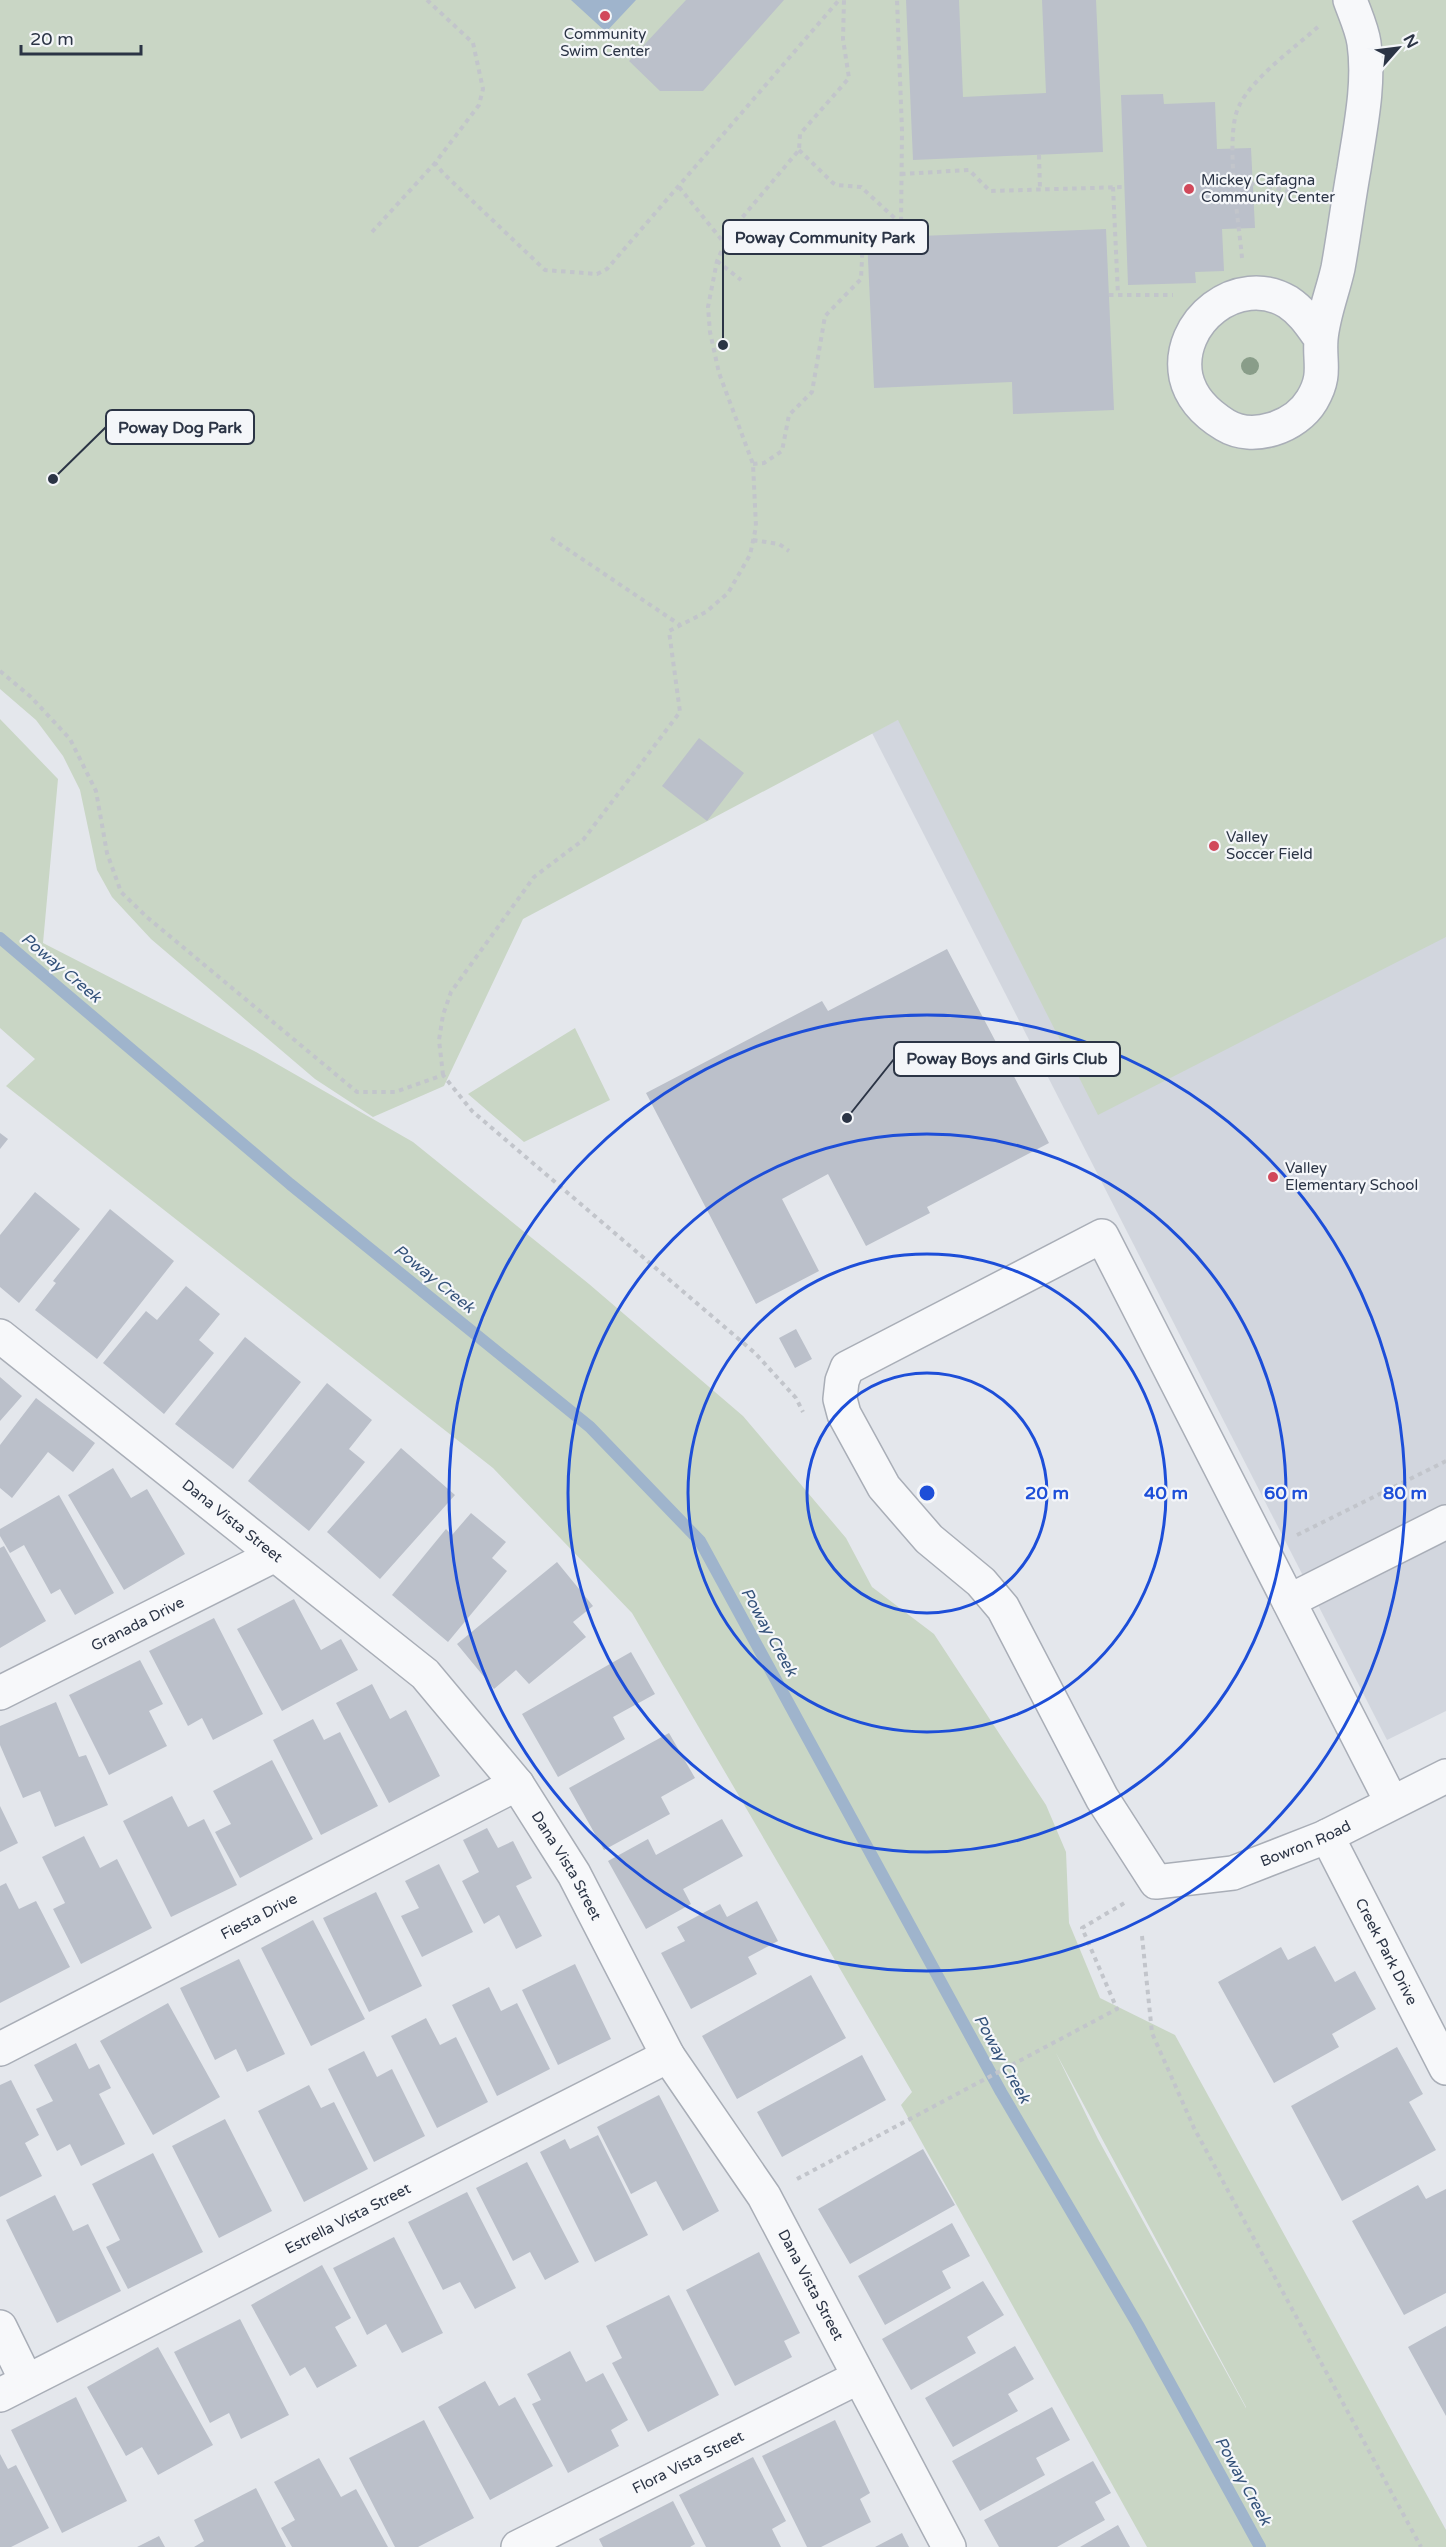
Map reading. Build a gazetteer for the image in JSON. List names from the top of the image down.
{
  "streets": {
    "street": [
      "Dana Vista Street",
      "Granada Drive",
      "Bowron Road",
      "Fiesta Drive",
      "Creek Park Drive",
      "Estrella Vista Street",
      "Flora Vista Street"
    ]
  },
  "crossings": [
    ["Dana Vista Street", "Granada Drive"],
    ["Dana Vista Street", "Fiesta Drive"],
    ["Dana Vista Street", "Estrella Vista Street"],
    ["Dana Vista Street", "Flora Vista Street"],
    ["Bowron Road", "Creek Park Drive"]
  ],
  "water": ["Poway Creek"],
  "places": [
    "Community Swim Center",
    "Mickey Cafagna Community Center",
    "Poway Community Park",
    "Poway Dog Park",
    "Valley Soccer Field",
    "Poway Boys and Girls Club",
    "Valley Elementary School"
  ],
  "scale_bar": "20 m",
  "north": "top right",
  "rings": [
    "20 m",
    "40 m",
    "60 m",
    "80 m"
  ]
}
